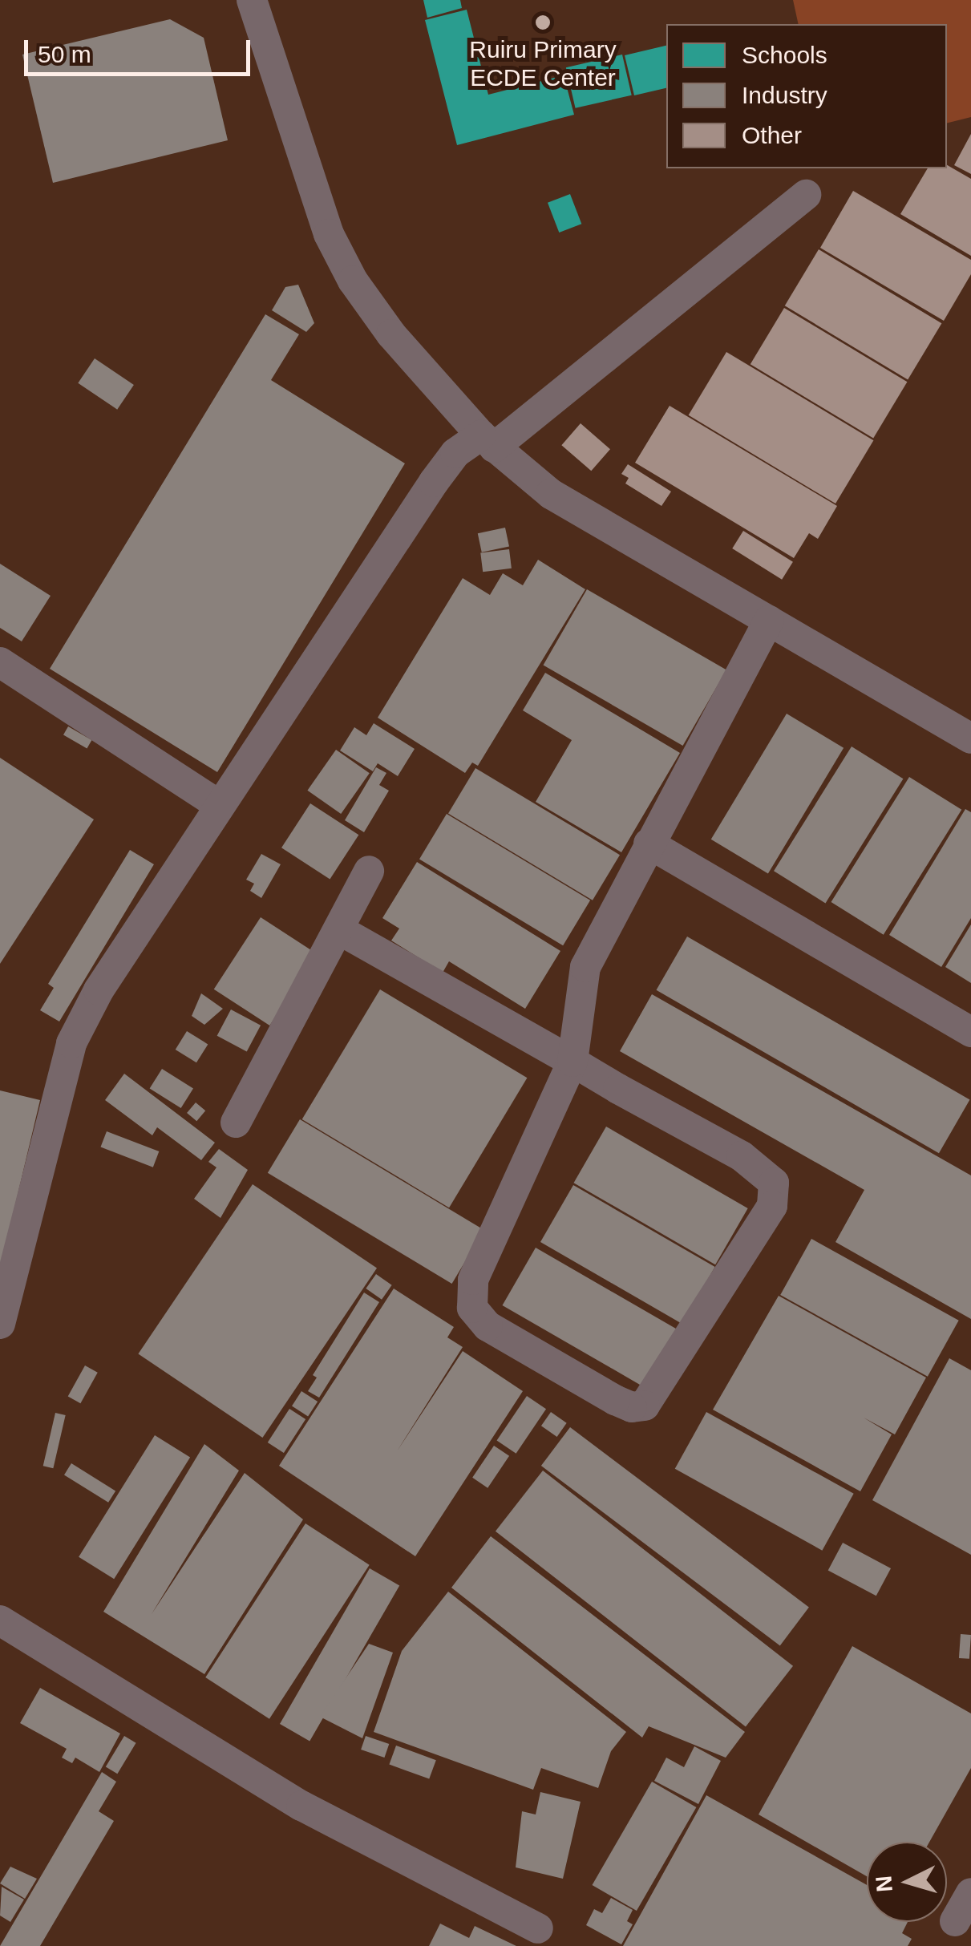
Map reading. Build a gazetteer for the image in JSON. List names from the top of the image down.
{
  "places": ["Ruiru Primary ECDE Center"],
  "legend": ["Schools", "Industry", "Other"],
  "scale_bar": "50 m",
  "north": "left"
}
